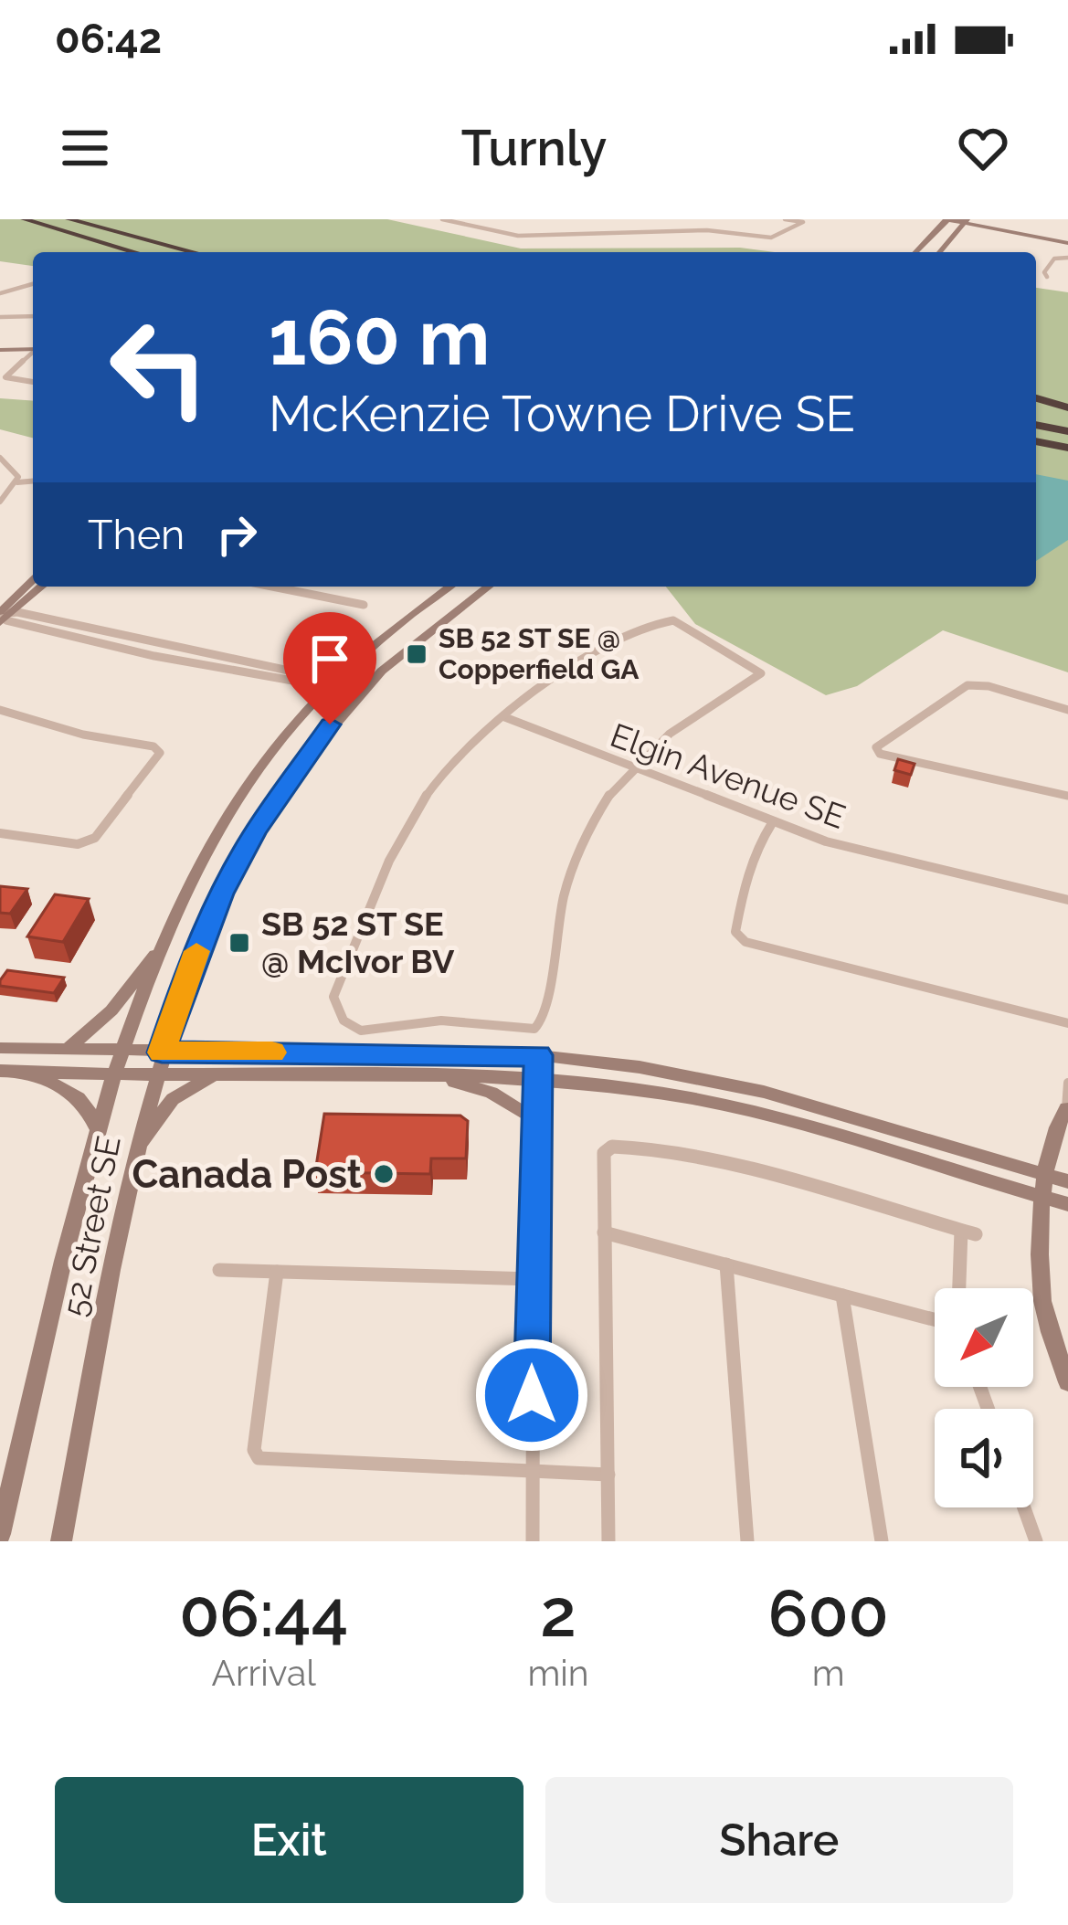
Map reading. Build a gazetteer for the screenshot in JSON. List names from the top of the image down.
{
  "streets": {
    "main road": ["52 Street SE"],
    "street": ["Elgin Avenue SE"]
  },
  "places": {
    "transit": ["SB 52 ST SE @ Copperfield GA", "SB 52 ST SE @ McIvor BV"],
    "other": ["Canada Post"]
  },
  "north": "bottom left",
  "page": {
    "status": "06:42",
    "header": "Turnly",
    "turn": ["160 m", "McKenzie Towne Drive SE"],
    "then": "Then",
    "eta": [
      "06:44",
      "Arrival",
      "2",
      "min",
      "600",
      "m"
    ],
    "buttons": ["Exit", "Share"]
  }
}
